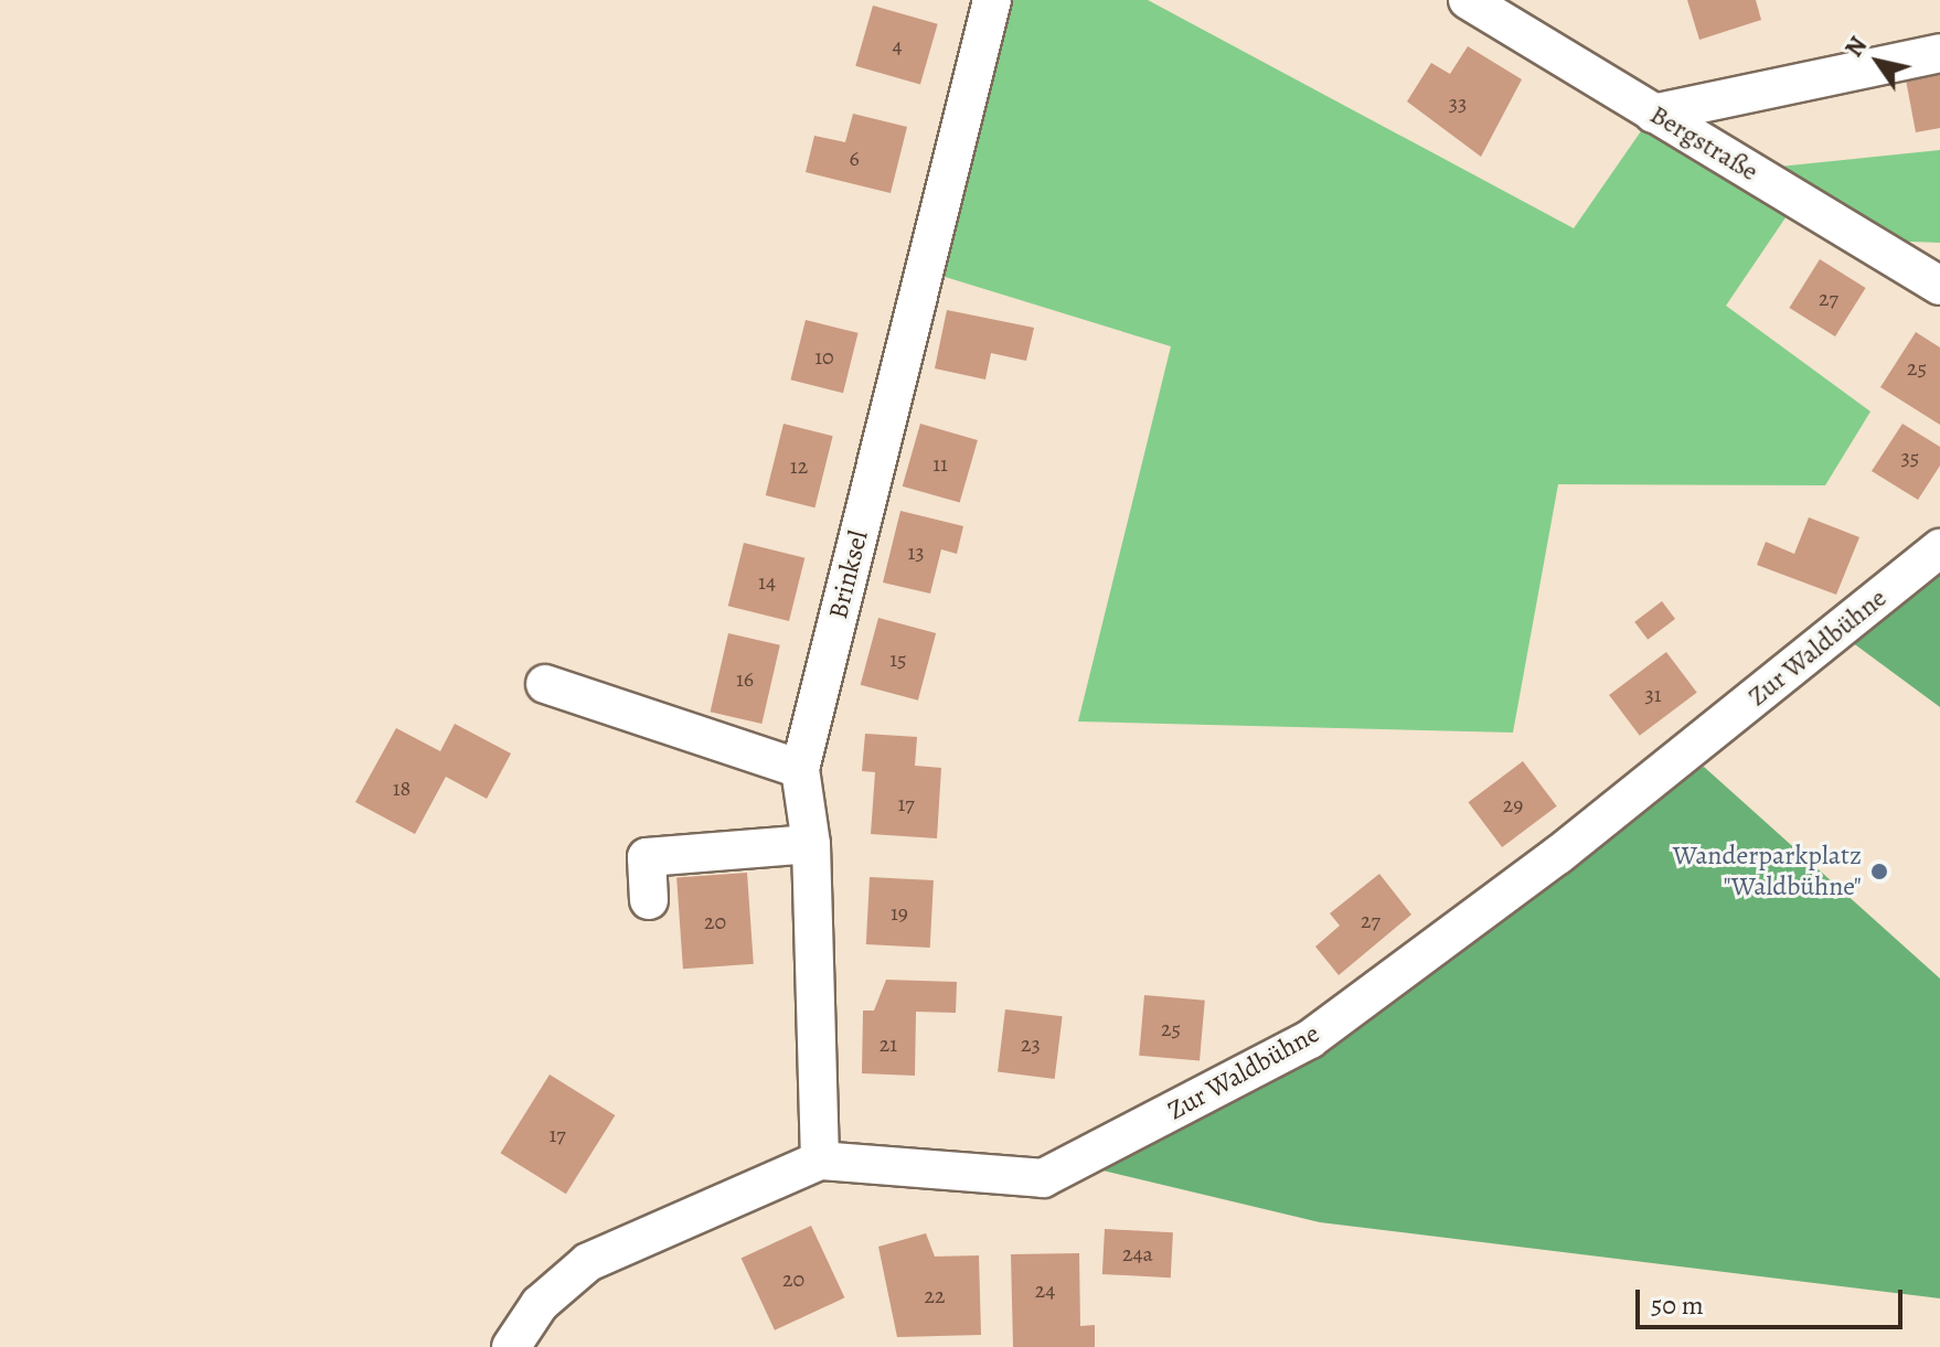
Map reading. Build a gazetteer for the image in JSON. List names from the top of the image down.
{
  "streets": {
    "street": ["Bergstraße", "Brinksel", "Zur Waldbühne"]
  },
  "crossings": [
    ["Brinksel", "Zur Waldbühne"]
  ],
  "places": ["Wanderparkplatz \"Waldbühne\""],
  "house_numbers": [
    "4",
    "33",
    "6",
    "27",
    "10",
    "25",
    "35",
    "11",
    "12",
    "13",
    "14",
    "15",
    "16",
    "31",
    "18",
    "17",
    "29",
    "19",
    "27",
    "20",
    "25",
    "21",
    "23",
    "17",
    "24a",
    "20",
    "24",
    "22"
  ],
  "scale_bar": "50 m",
  "north": "top left"
}
